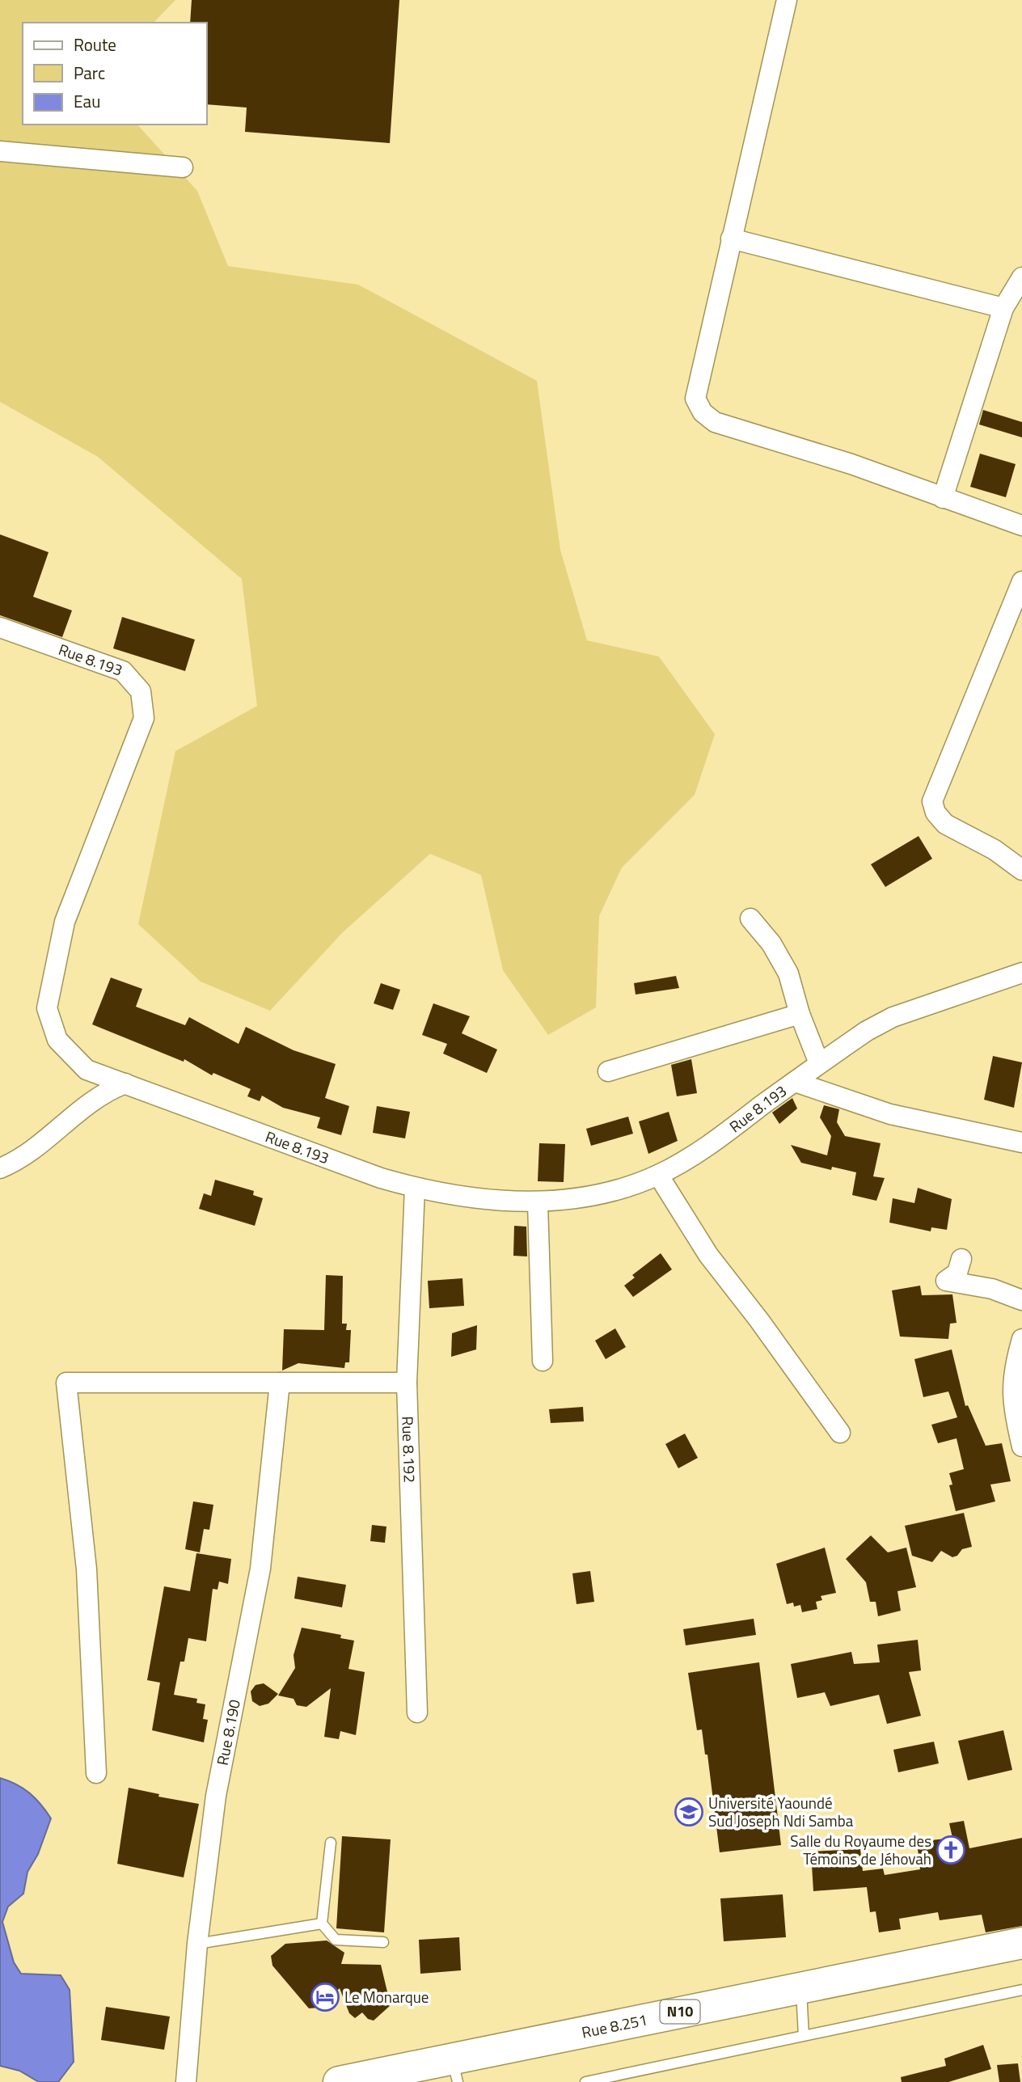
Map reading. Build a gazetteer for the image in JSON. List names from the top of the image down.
{
  "streets": {
    "highway": ["N10", "Rue 8.251"],
    "street": ["Rue 8.193", "Rue 8.192", "Rue 8.190"]
  },
  "crossings": [
    ["Rue 8.193", "Rue 8.192"]
  ],
  "places": {
    "school or university": ["Université Yaoundé Sud Joseph Ndi Samba"],
    "church": ["Salle du Royaume des Témoins de Jéhovah"],
    "hotel": ["Le Monarque"]
  },
  "legend": ["Route", "Parc", "Eau"]
}
